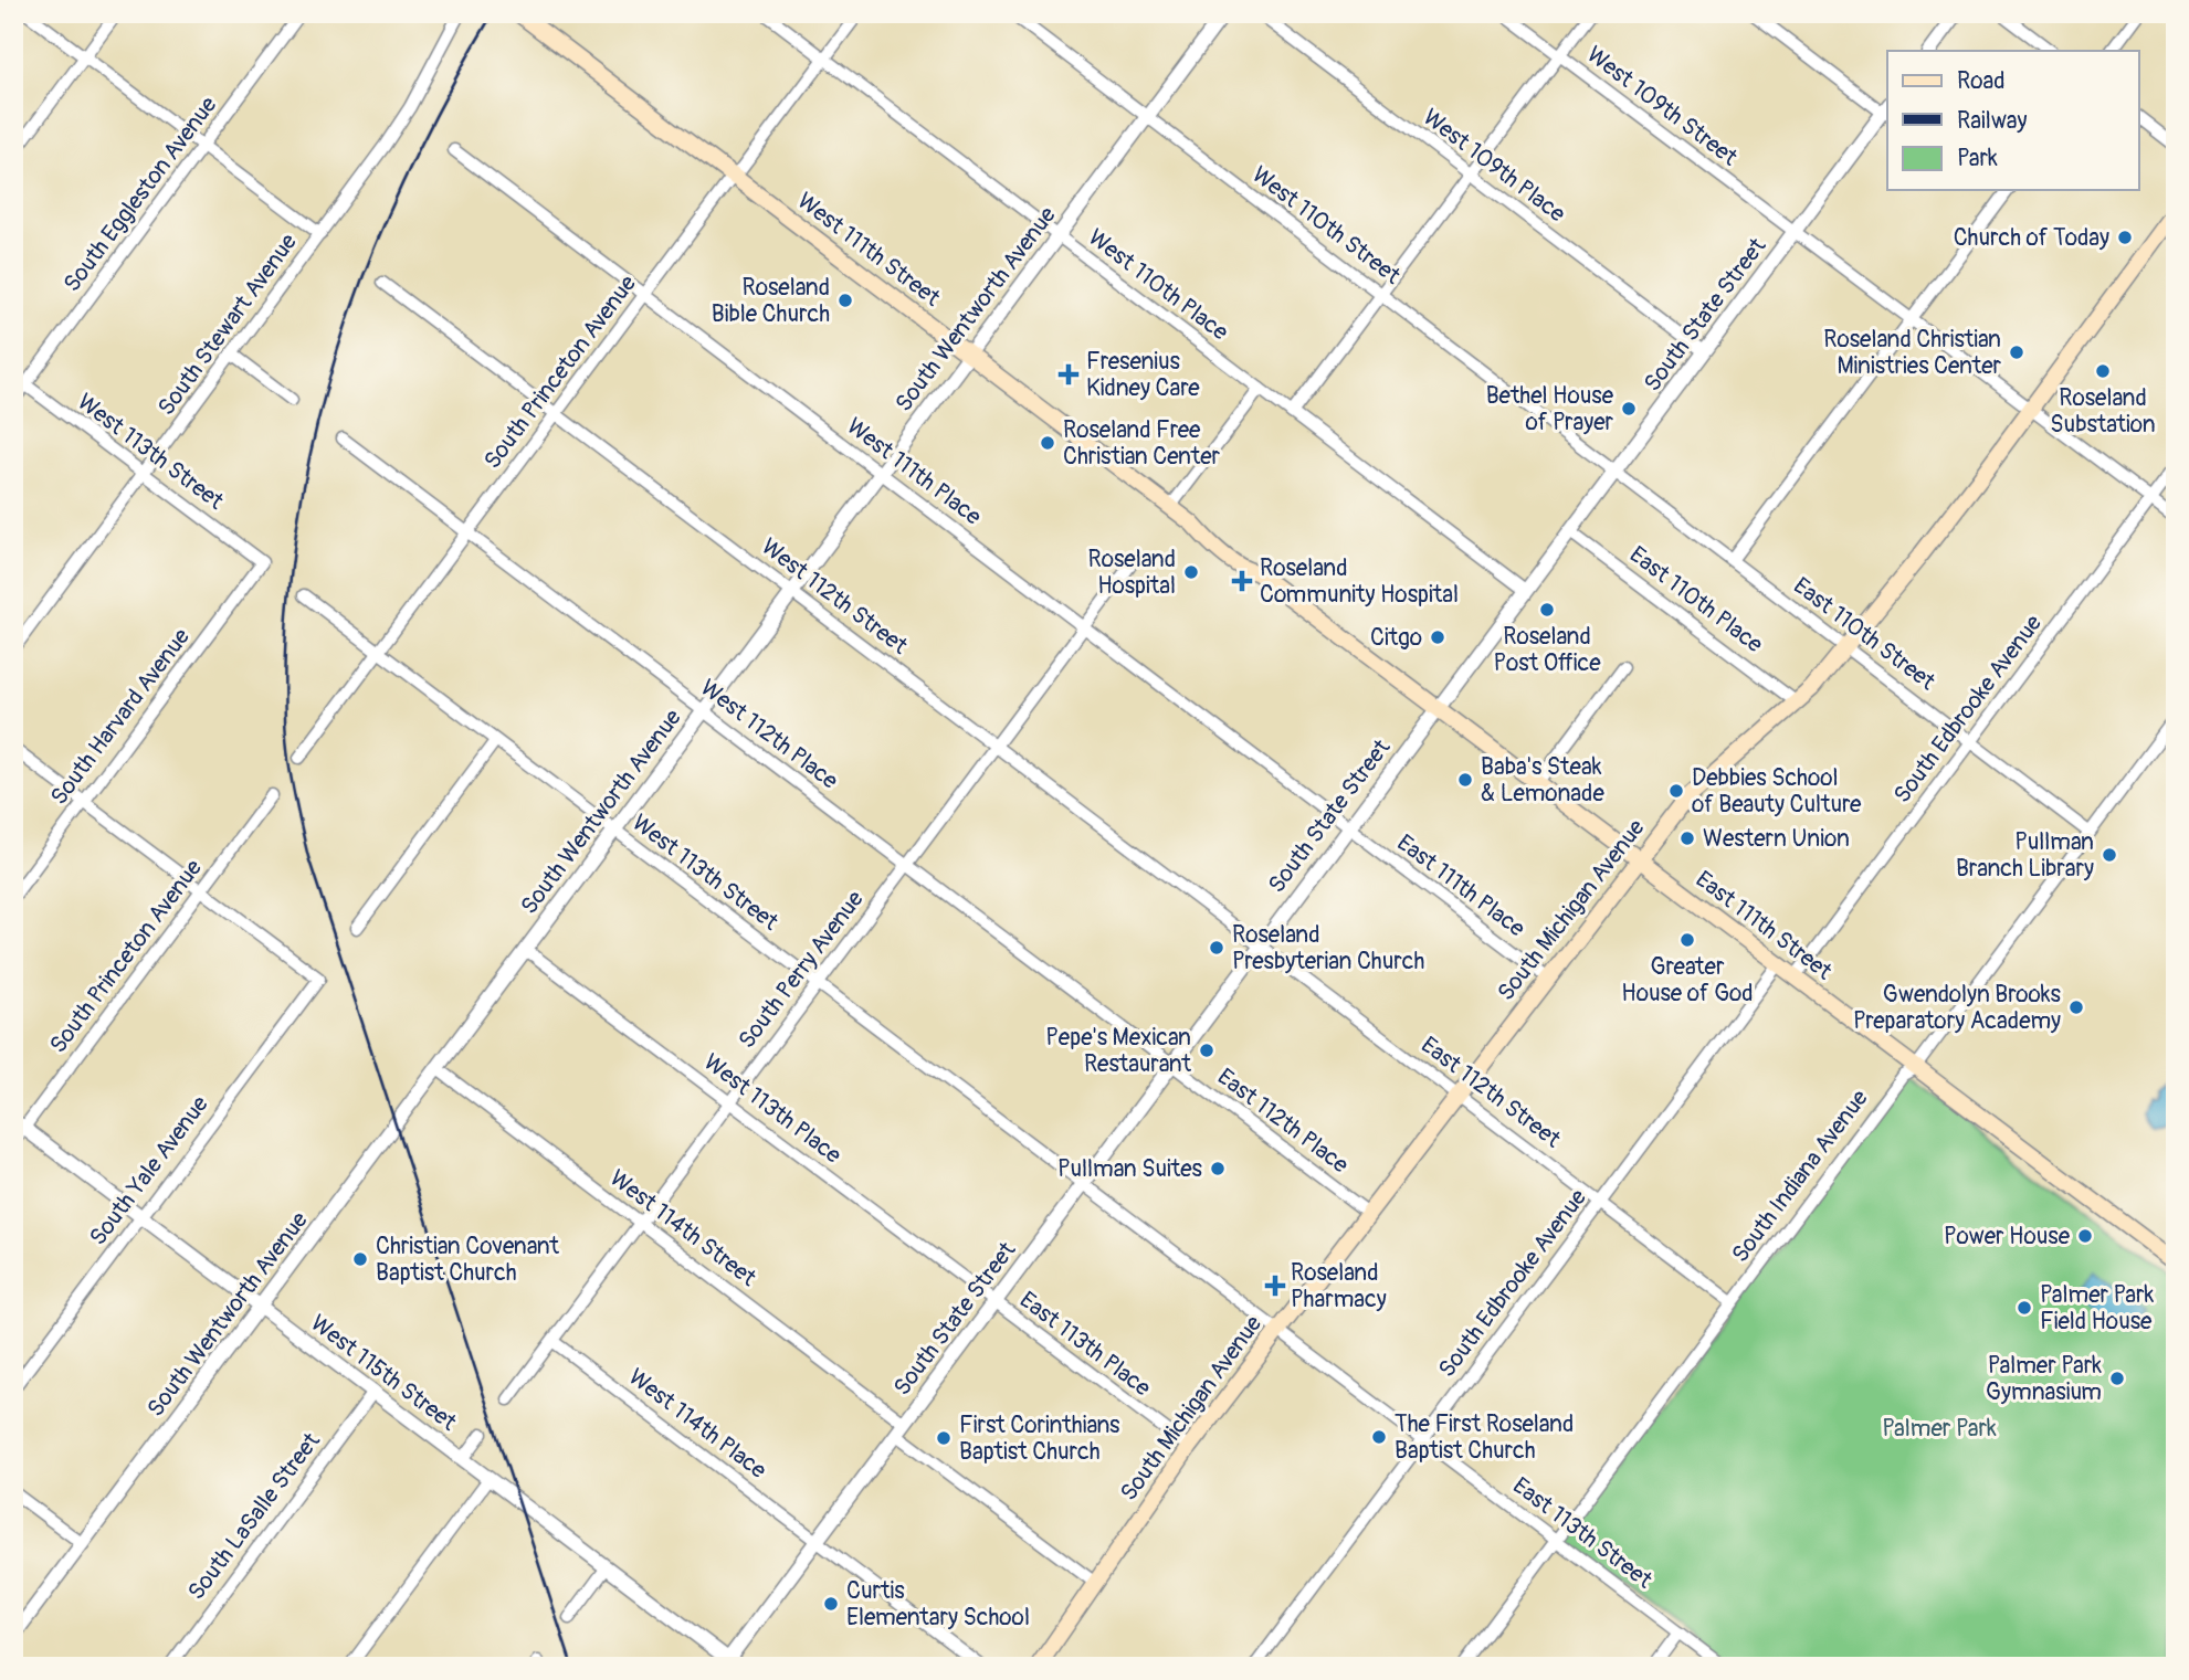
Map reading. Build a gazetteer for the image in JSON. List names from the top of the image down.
{
  "streets": {
    "main road": ["West 111th Street", "South Michigan Avenue", "East 111th Street"],
    "street": [
      "West 109th Street",
      "West 109th Place",
      "South Eggleston Avenue",
      "West 110th Street",
      "West 110th Place",
      "South Wentworth Avenue",
      "South State Street",
      "South Stewart Avenue",
      "South Princeton Avenue",
      "West 113th Street",
      "West 111th Place",
      "West 112th Street",
      "East 110th Place",
      "East 110th Street",
      "South Edbrooke Avenue",
      "South Harvard Avenue",
      "West 112th Place",
      "East 111th Place",
      "South Perry Avenue",
      "East 112th Street",
      "West 113th Place",
      "East 112th Place",
      "South Yale Avenue",
      "South Indiana Avenue",
      "West 114th Street",
      "East 113th Place",
      "West 115th Street",
      "West 114th Place",
      "South LaSalle Street",
      "East 113th Street"
    ]
  },
  "crossings": [
    ["West 109th Street", "South State Street"],
    ["West 109th Street", "South Edbrooke Avenue"],
    ["West 109th Street", "South Michigan Avenue"],
    ["West 109th Place", "South State Street"],
    ["South Eggleston Avenue", "West 113th Street"],
    ["West 110th Street", "South Wentworth Avenue"],
    ["West 110th Street", "South State Street"],
    ["West 110th Street", "East 110th Street"],
    ["West 111th Street", "South Wentworth Avenue"],
    ["West 111th Street", "South State Street"],
    ["West 111th Street", "South Princeton Avenue"],
    ["West 111th Street", "East 111th Street"],
    ["West 110th Place", "South Wentworth Avenue"],
    ["West 110th Place", "South State Street"],
    ["West 110th Place", "South Princeton Avenue"],
    ["South Wentworth Avenue", "West 113th Street"],
    ["South Wentworth Avenue", "West 111th Place"],
    ["South Wentworth Avenue", "West 112th Street"],
    ["South Wentworth Avenue", "West 112th Place"],
    ["South Wentworth Avenue", "West 113th Place"],
    ["South Wentworth Avenue", "West 114th Street"],
    ["South Wentworth Avenue", "West 115th Street"],
    ["South State Street", "West 113th Street"],
    ["South State Street", "West 111th Place"],
    ["South State Street", "West 112th Street"],
    ["South State Street", "East 110th Place"],
    ["South State Street", "East 110th Street"],
    ["South State Street", "West 112th Place"],
    ["South State Street", "East 111th Place"],
    ["South State Street", "East 111th Street"],
    ["South State Street", "East 112th Street"],
    ["South State Street", "West 113th Place"],
    ["South State Street", "East 112th Place"],
    ["South State Street", "West 114th Street"],
    ["South State Street", "East 113th Place"],
    ["South State Street", "West 115th Street"],
    ["South State Street", "West 114th Place"],
    ["South State Street", "East 113th Street"],
    ["South Stewart Avenue", "West 113th Street"],
    ["South Princeton Avenue", "West 113th Street"],
    ["South Princeton Avenue", "West 111th Place"],
    ["South Princeton Avenue", "West 112th Street"],
    ["South Princeton Avenue", "West 112th Place"],
    ["South Princeton Avenue", "South Yale Avenue"],
    ["South Princeton Avenue", "West 115th Street"],
    ["West 113th Street", "South Harvard Avenue"],
    ["West 113th Street", "South Perry Avenue"],
    ["West 113th Street", "East 113th Street"],
    ["West 111th Place", "East 111th Place"],
    ["West 111th Place", "South Perry Avenue"],
    ["West 112th Street", "South Perry Avenue"],
    ["West 112th Street", "East 112th Street"],
    ["East 110th Place", "South Michigan Avenue"],
    ["East 110th Street", "South Edbrooke Avenue"],
    ["East 110th Street", "South Michigan Avenue"],
    ["East 110th Street", "South Indiana Avenue"],
    ["South Edbrooke Avenue", "East 111th Street"],
    ["South Edbrooke Avenue", "East 112th Street"],
    ["South Edbrooke Avenue", "East 113th Street"],
    ["West 112th Place", "South Perry Avenue"],
    ["West 112th Place", "East 112th Place"],
    ["East 111th Place", "South Michigan Avenue"],
    ["South Michigan Avenue", "East 111th Street"],
    ["South Michigan Avenue", "East 112th Street"],
    ["South Michigan Avenue", "East 112th Place"],
    ["South Michigan Avenue", "West 114th Street"],
    ["South Michigan Avenue", "East 113th Place"],
    ["South Michigan Avenue", "East 113th Street"],
    ["East 111th Street", "South Indiana Avenue"],
    ["South Perry Avenue", "West 113th Place"],
    ["South Perry Avenue", "West 114th Street"],
    ["South Perry Avenue", "West 114th Place"],
    ["East 112th Street", "South Indiana Avenue"],
    ["West 113th Place", "East 113th Place"],
    ["South Yale Avenue", "West 115th Street"],
    ["South Indiana Avenue", "East 113th Street"],
    ["West 115th Street", "South LaSalle Street"]
  ],
  "parks": ["Palmer Park"],
  "places": {
    "other": [
      "Church of Today",
      "Roseland Bible Church",
      "Roseland Christian Ministries Center",
      "Roseland Substation",
      "Bethel House of Prayer",
      "Roseland Free Christian Center",
      "Roseland Hospital",
      "Roseland Post Office",
      "Citgo",
      "Baba's Steak & Lemonade",
      "Debbies School of Beauty Culture",
      "Western Union",
      "Pullman Branch Library",
      "Greater House of God",
      "Roseland Presbyterian Church",
      "Gwendolyn Brooks Preparatory Academy",
      "Pepe's Mexican Restaurant",
      "Pullman Suites",
      "Power House",
      "Christian Covenant Baptist Church",
      "Palmer Park Field House",
      "Palmer Park Gymnasium",
      "The First Roseland Baptist Church",
      "First Corinthians Baptist Church",
      "Curtis Elementary School"
    ],
    "health": ["Fresenius Kidney Care", "Roseland Community Hospital", "Roseland Pharmacy"]
  },
  "legend": ["Road", "Railway", "Park"]
}
